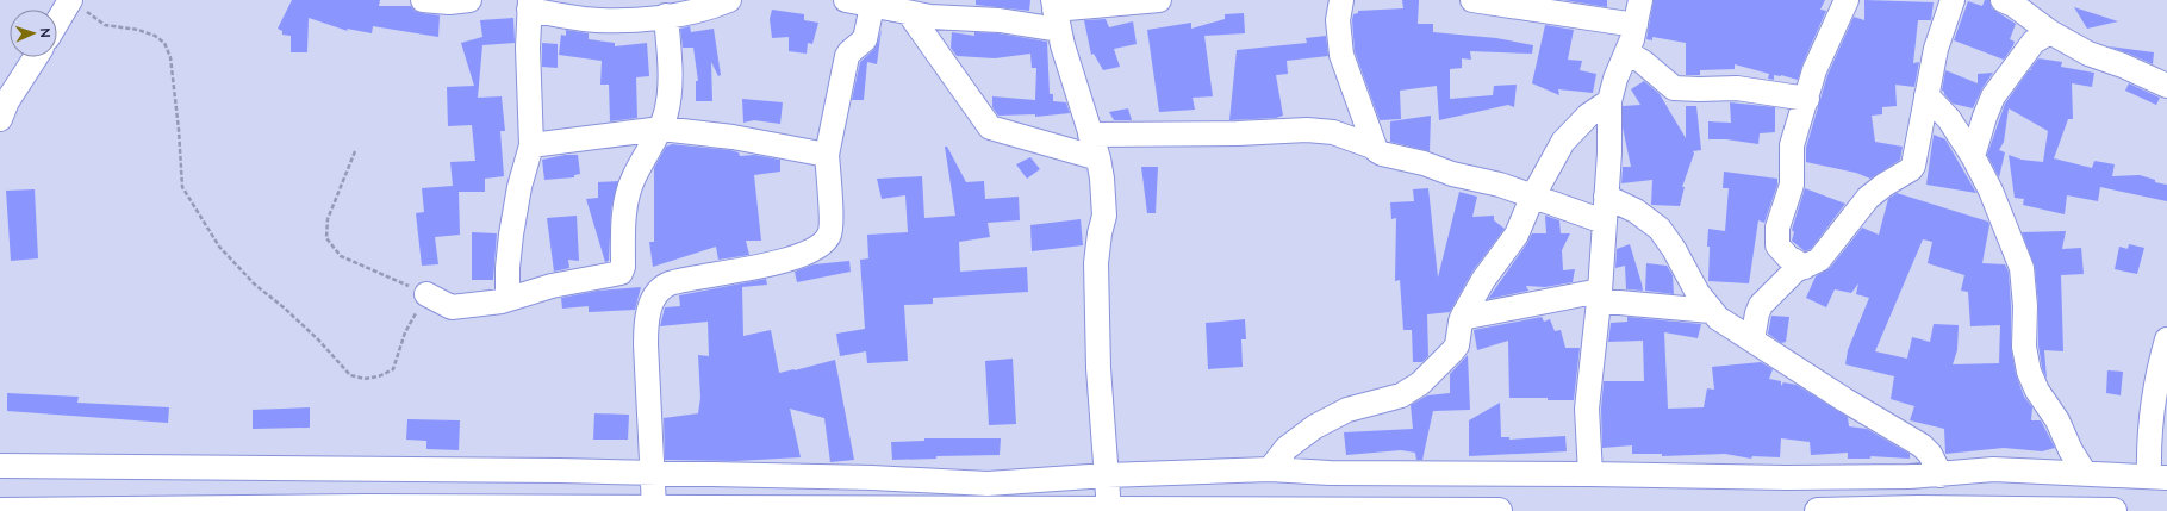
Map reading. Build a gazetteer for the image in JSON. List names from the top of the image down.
{
  "north": "right"
}
